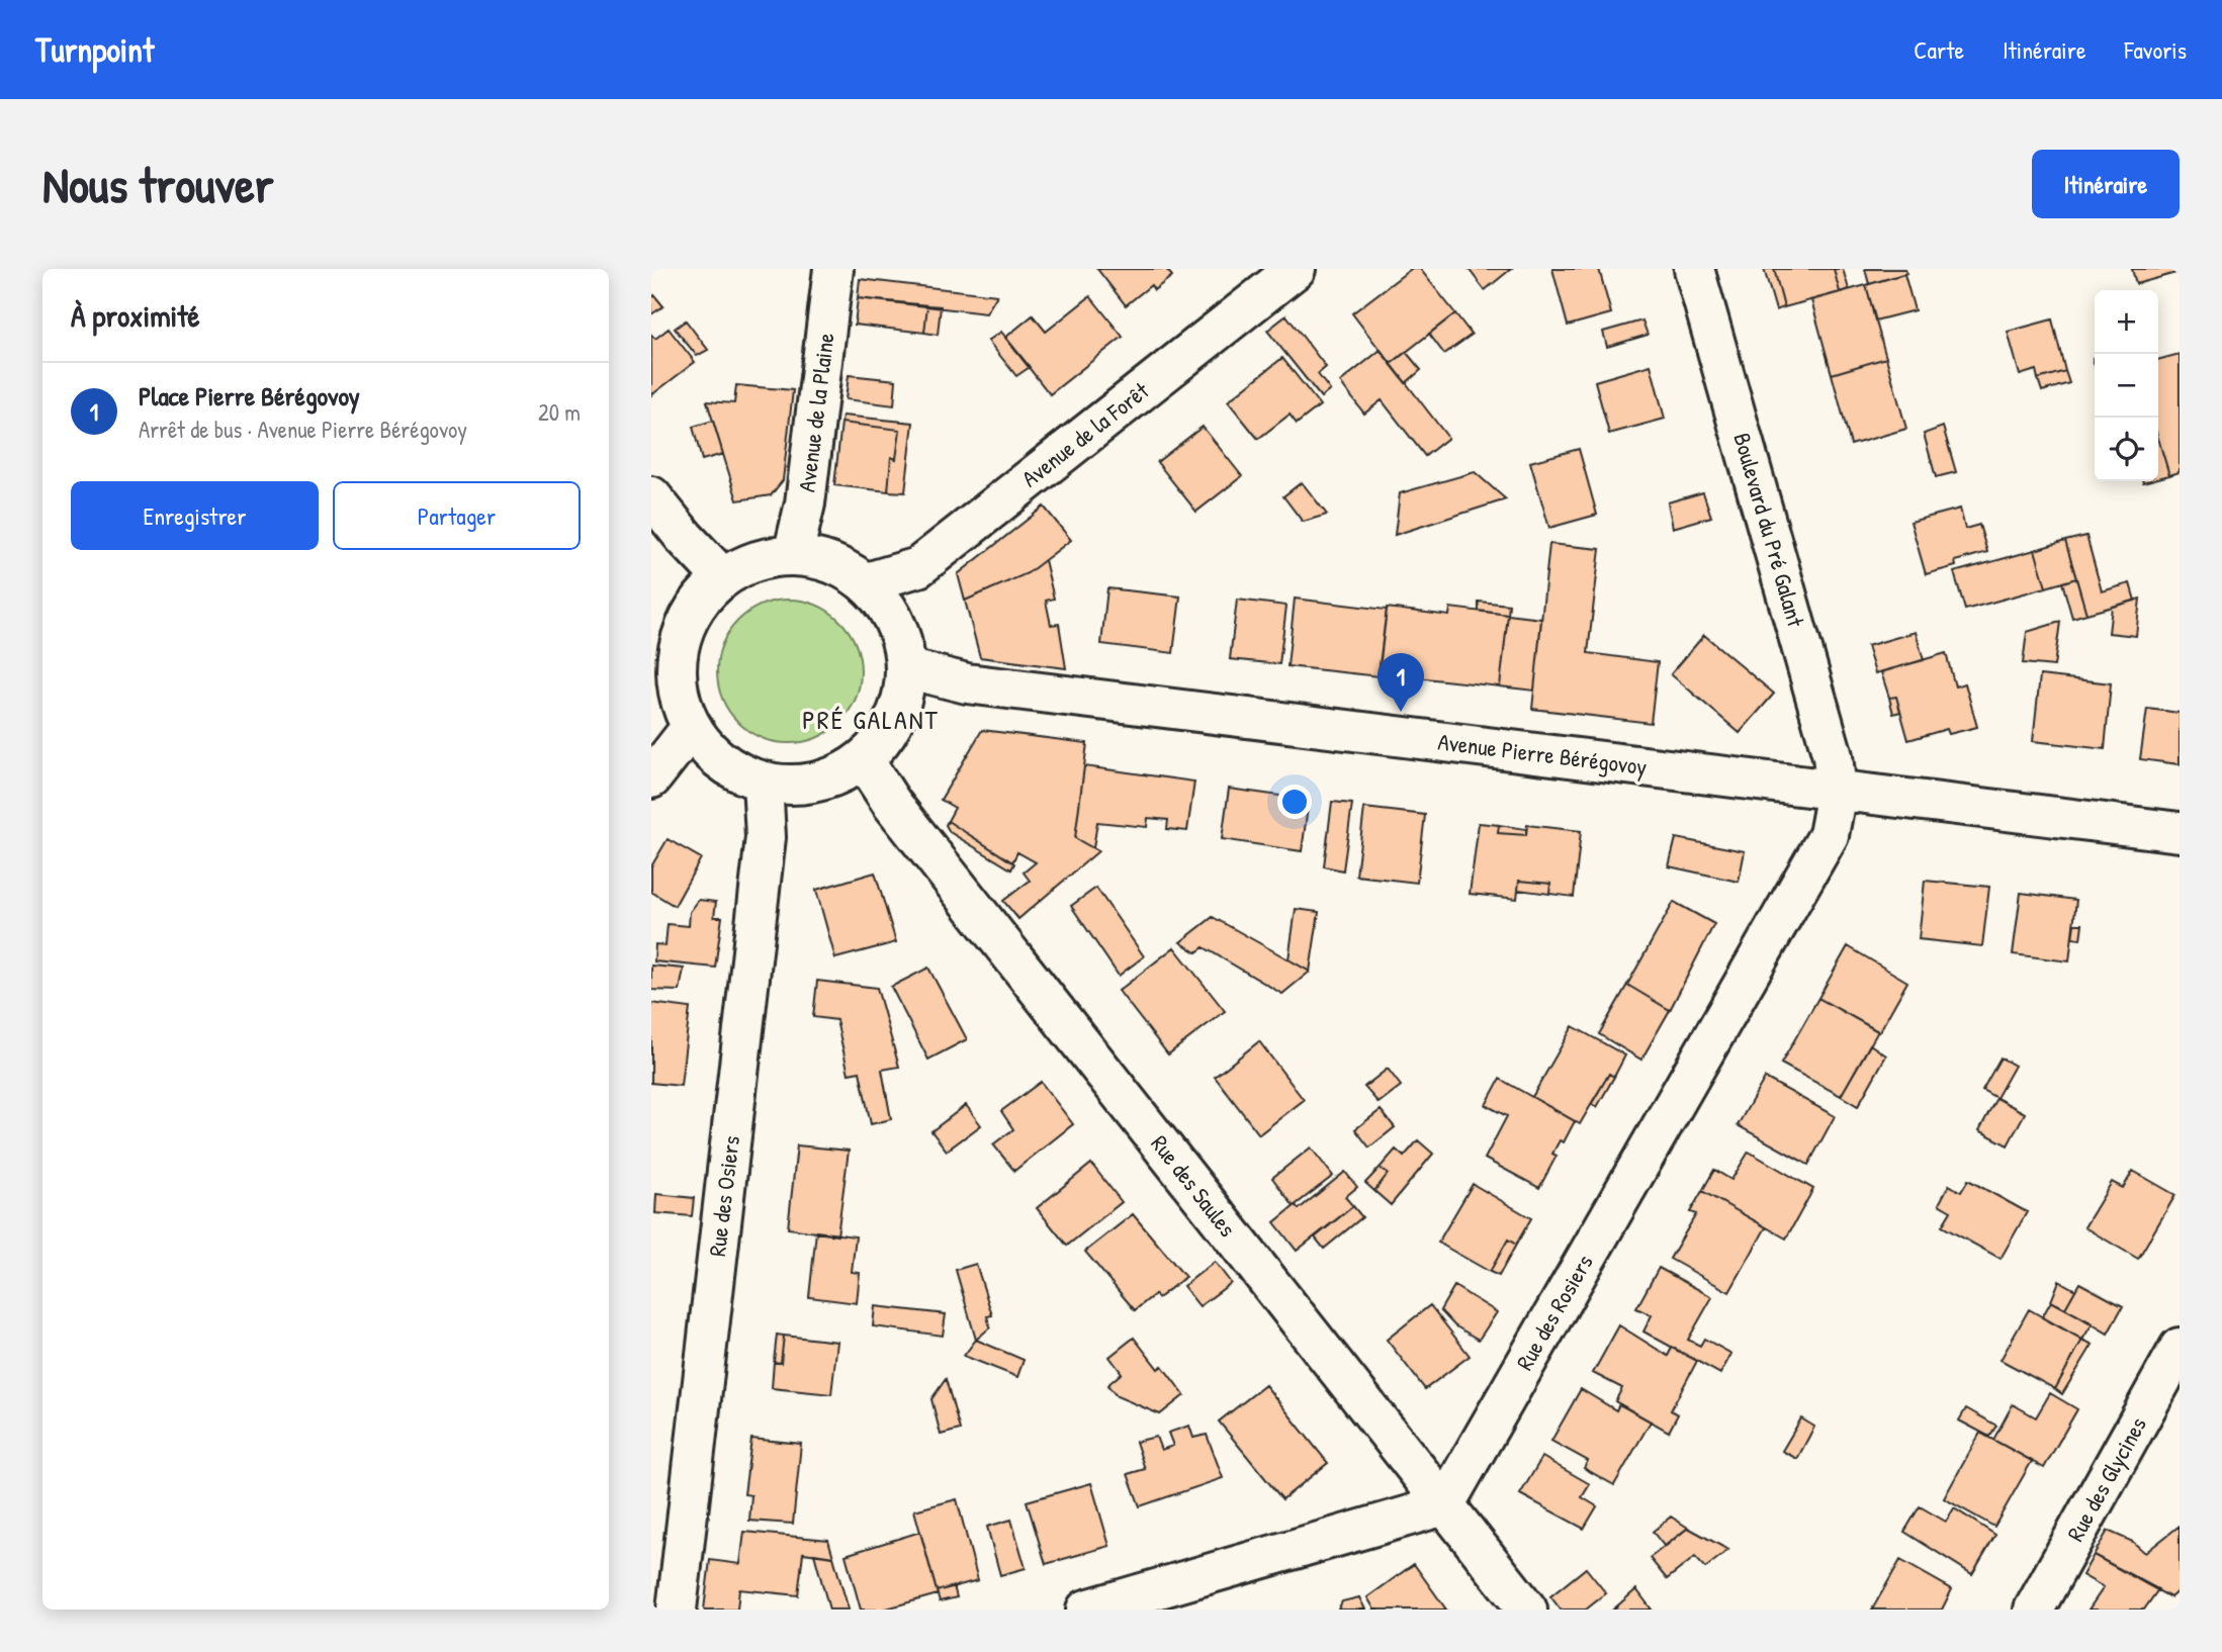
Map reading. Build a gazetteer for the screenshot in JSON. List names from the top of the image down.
{
  "streets": {
    "street": [
      "Avenue de la Plaine",
      "Avenue de la Forêt",
      "Boulevard du Pré Galant",
      "Avenue Pierre Bérégovoy",
      "Rue des Saules",
      "Rue des Osiers",
      "Rue des Rosiers",
      "Rue des Glycines"
    ]
  },
  "crossings": [
    ["Avenue de la Plaine", "Avenue de la Forêt"],
    ["Avenue de la Plaine", "Avenue Pierre Bérégovoy"],
    ["Avenue de la Plaine", "Rue des Saules"],
    ["Avenue de la Plaine", "Rue des Osiers"],
    ["Avenue de la Forêt", "Avenue Pierre Bérégovoy"],
    ["Avenue de la Forêt", "Rue des Saules"],
    ["Avenue de la Forêt", "Rue des Osiers"],
    ["Boulevard du Pré Galant", "Avenue Pierre Bérégovoy"],
    ["Boulevard du Pré Galant", "Rue des Rosiers"],
    ["Avenue Pierre Bérégovoy", "Rue des Saules"],
    ["Avenue Pierre Bérégovoy", "Rue des Osiers"],
    ["Avenue Pierre Bérégovoy", "Rue des Rosiers"],
    ["Rue des Saules", "Rue des Osiers"],
    ["Rue des Saules", "Rue des Rosiers"]
  ],
  "districts": ["PRÉ GALANT"],
  "page": {
    "header": "Turnpoint",
    "nav": ["Carte", "Itinéraire", "Favoris"],
    "buttons": [
      "Itinéraire",
      ["Enregistrer", "Partager"]
    ],
    "title": "Nous trouver",
    "heading": "À proximité",
    "map_buttons": ["+", "−"],
    "list": [
      {
        "mark": "1",
        "name": "Place Pierre Bérégovoy",
        "note": "Arrêt de bus · Avenue Pierre Bérégovoy",
        "value": "20 m"
      }
    ],
    "pins": "1"
  }
}
